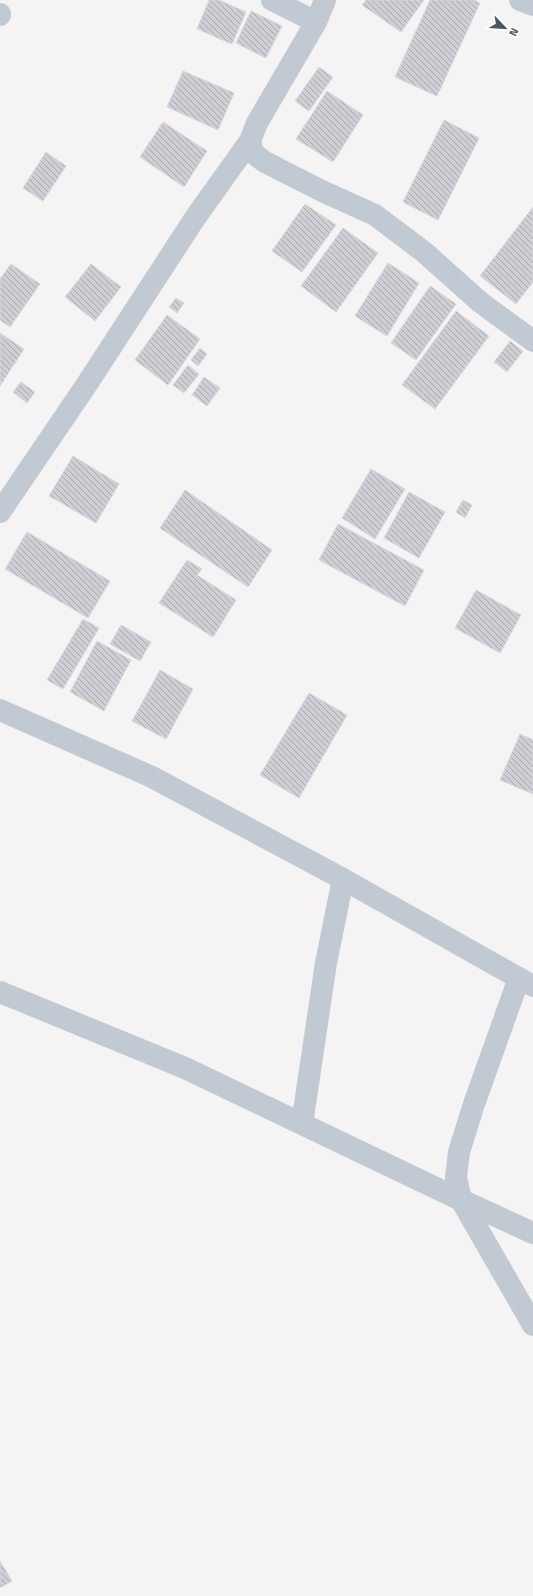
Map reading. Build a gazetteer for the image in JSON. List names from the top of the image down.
{
  "north": "bottom right"
}
